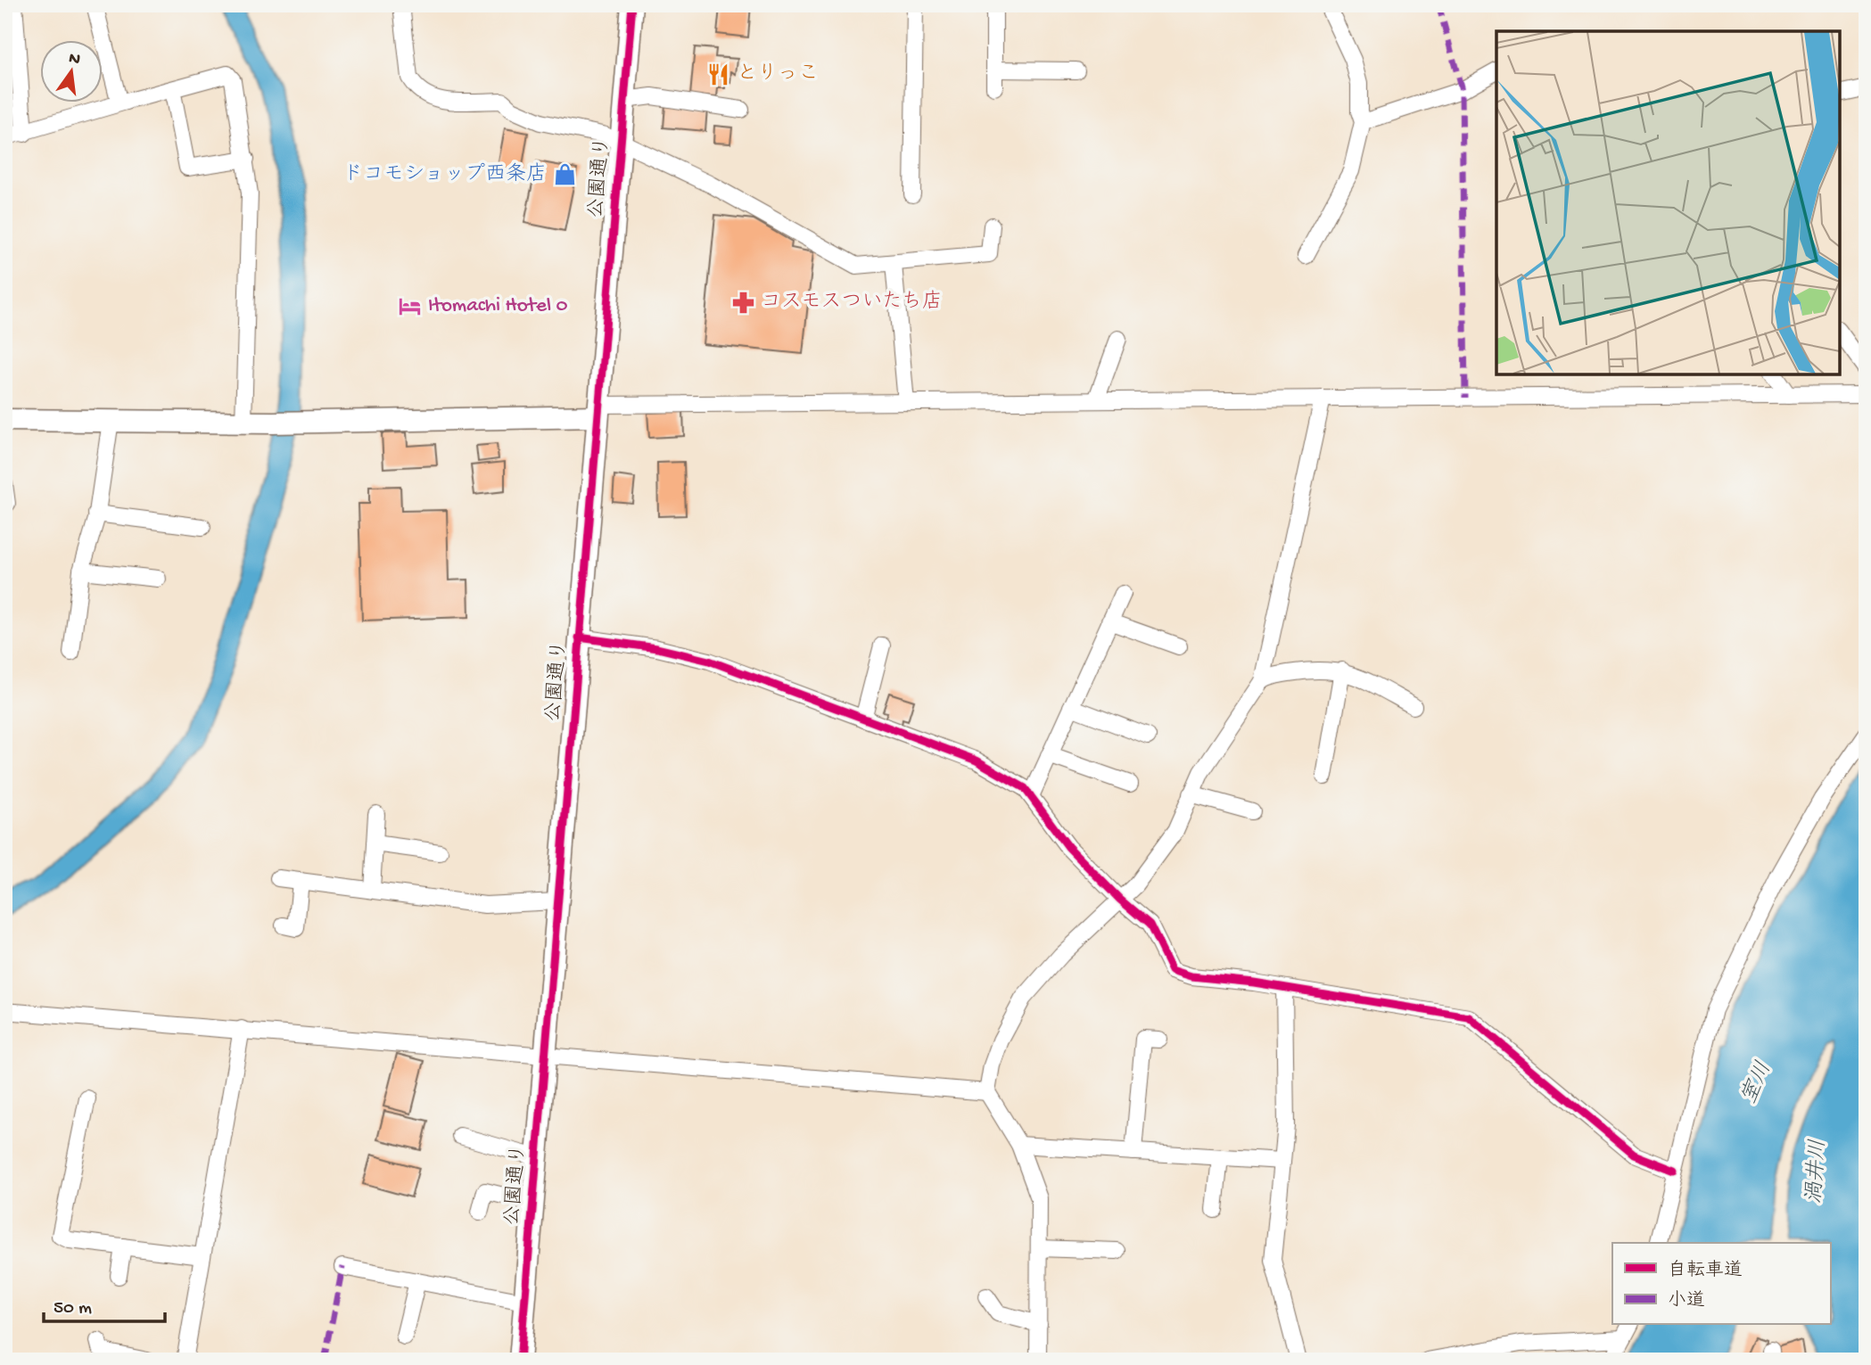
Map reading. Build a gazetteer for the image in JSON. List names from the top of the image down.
{
  "streets": {
    "street": ["公園通り"]
  },
  "water": ["室川", "渦井川"],
  "places": {
    "restaurant": ["とりっこ"],
    "shop": ["ドコモショップ西条店"],
    "pharmacy": ["コスモスついたち店"],
    "hotel": ["Itomachi Hotel 0"]
  },
  "legend": ["自転車道", "小道"],
  "scale_bar": "50 m",
  "north": "top"
}
